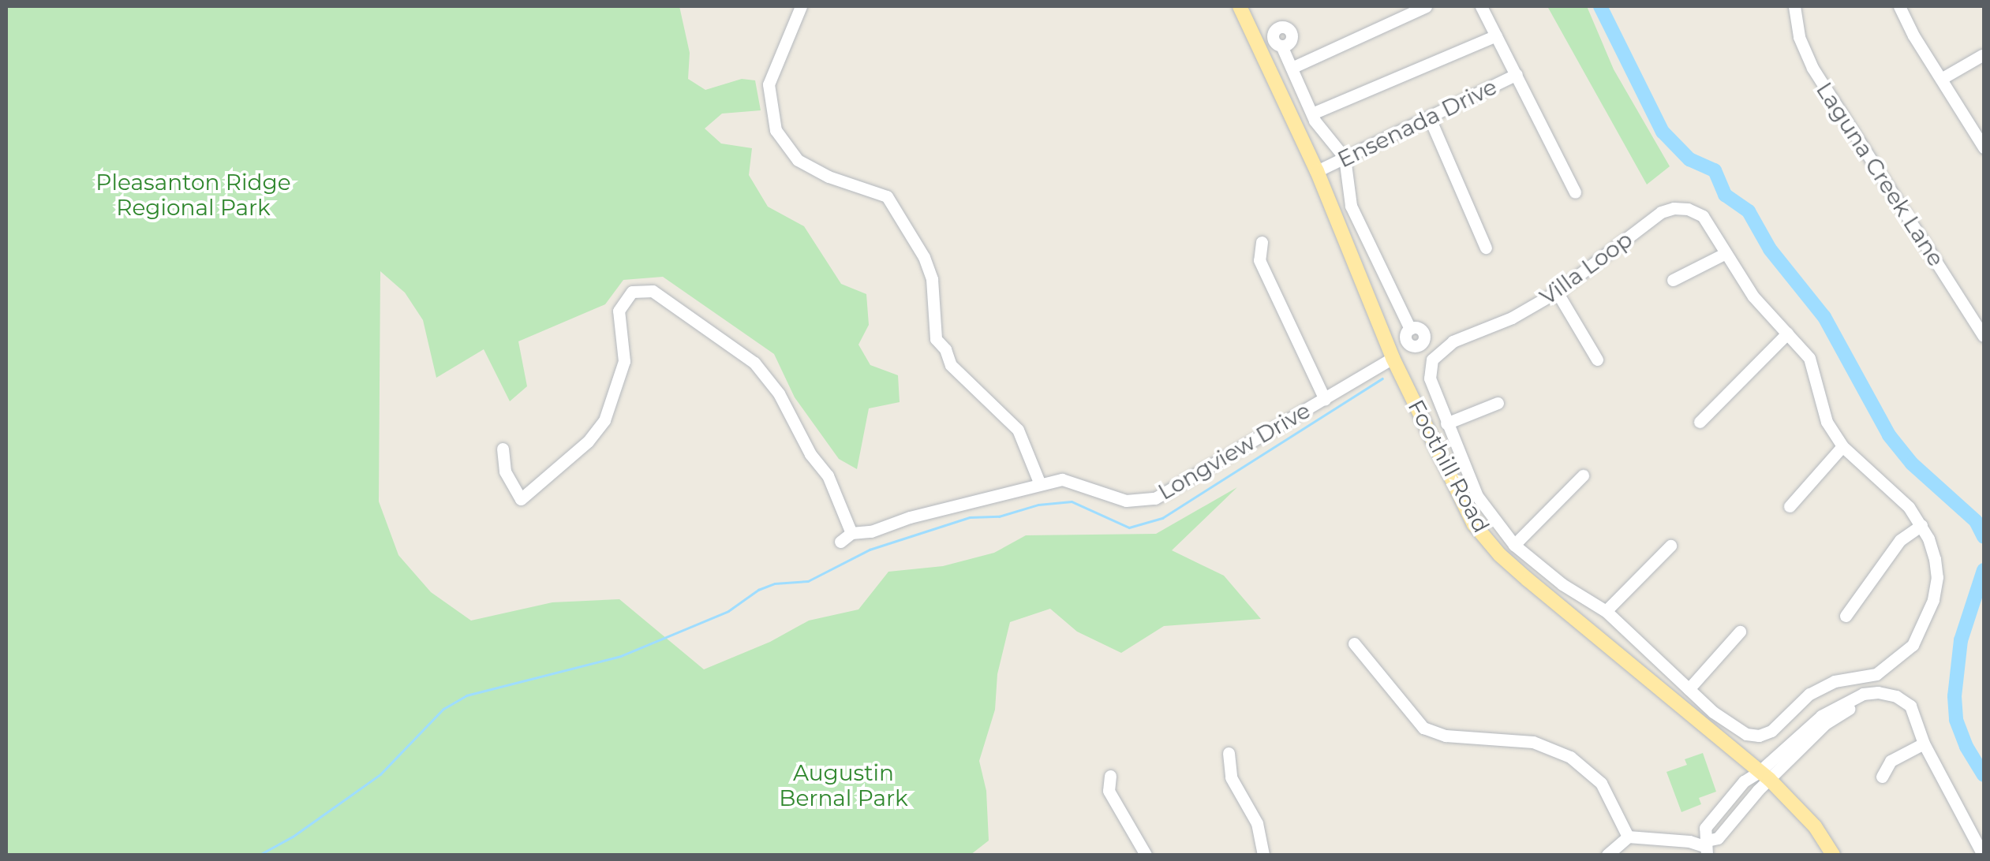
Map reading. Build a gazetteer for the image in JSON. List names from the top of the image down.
{
  "streets": {
    "main road": ["Foothill Road"],
    "street": [
      "Ensenada Drive",
      "Laguna Creek Lane",
      "Villa Loop",
      "Longview Drive"
    ]
  },
  "crossings": [
    ["Ensenada Drive", "Foothill Road"],
    ["Longview Drive", "Foothill Road"]
  ],
  "parks": ["Pleasanton Ridge Regional Park", "Augustin Bernal Park"]
}
